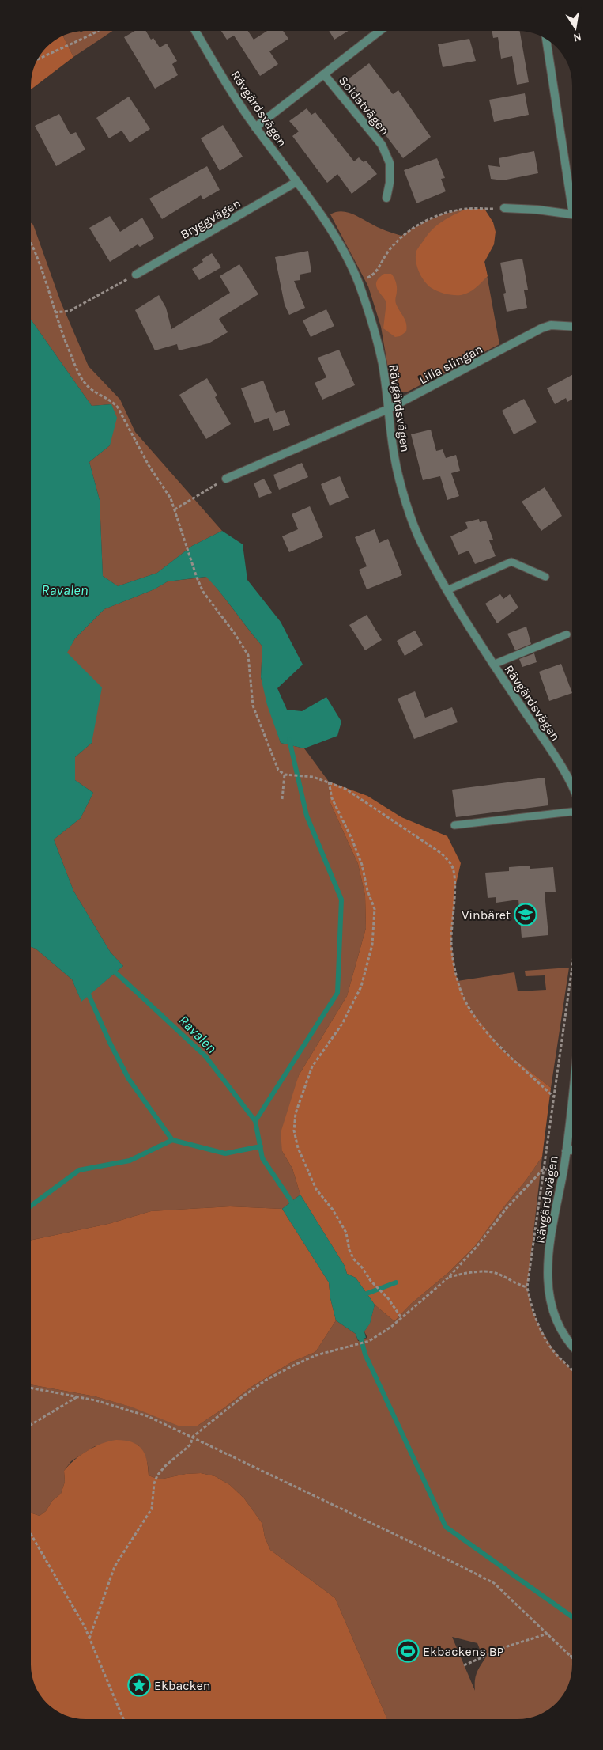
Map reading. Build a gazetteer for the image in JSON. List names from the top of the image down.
{
  "streets": {
    "street": [
      "Soldatvägen",
      "Rävgärdsvägen",
      "Bryggvägen",
      "Lilla slingan"
    ]
  },
  "crossings": [
    ["Soldatvägen", "Rävgärdsvägen"],
    ["Rävgärdsvägen", "Bryggvägen"],
    ["Rävgärdsvägen", "Lilla slingan"]
  ],
  "water": ["Ravalen"],
  "places": {
    "school or university": ["Vinbäret"],
    "sports": ["Ekbackens BP"],
    "place": ["Ekbacken"]
  },
  "north": "bottom"
}
